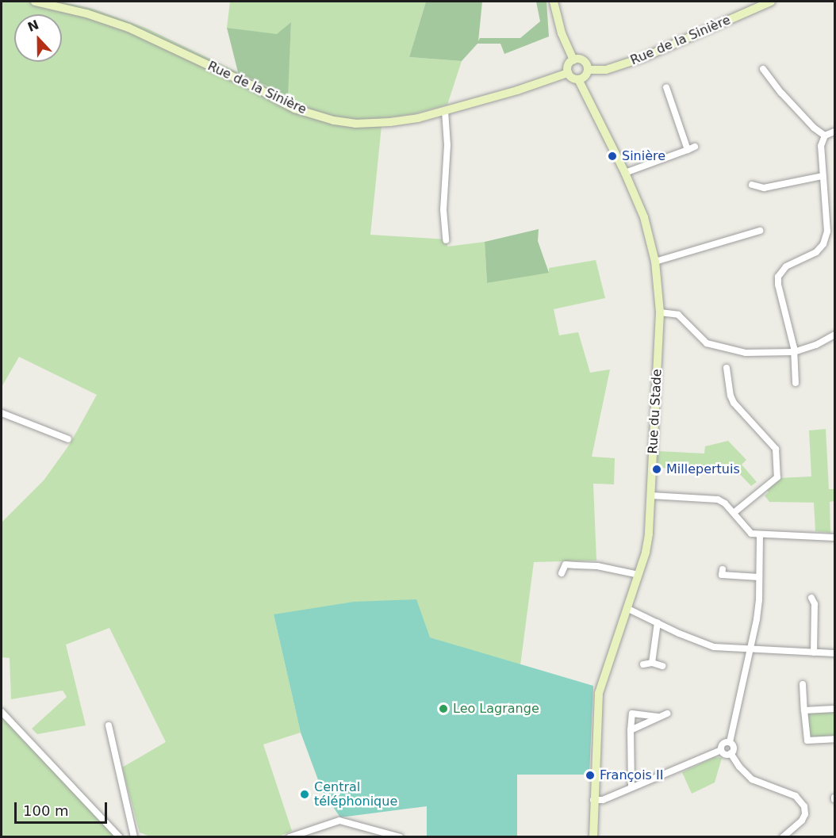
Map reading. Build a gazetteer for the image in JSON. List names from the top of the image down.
{
  "streets": {
    "street": ["Rue de la Sinière", "Rue du Stade"]
  },
  "crossings": [
    ["Rue de la Sinière", "Rue du Stade"]
  ],
  "places": [
    "Sinière",
    "Millepertuis",
    "Leo Lagrange",
    "François II",
    "Central téléphonique"
  ],
  "scale_bar": "100 m",
  "north": "top"
}
